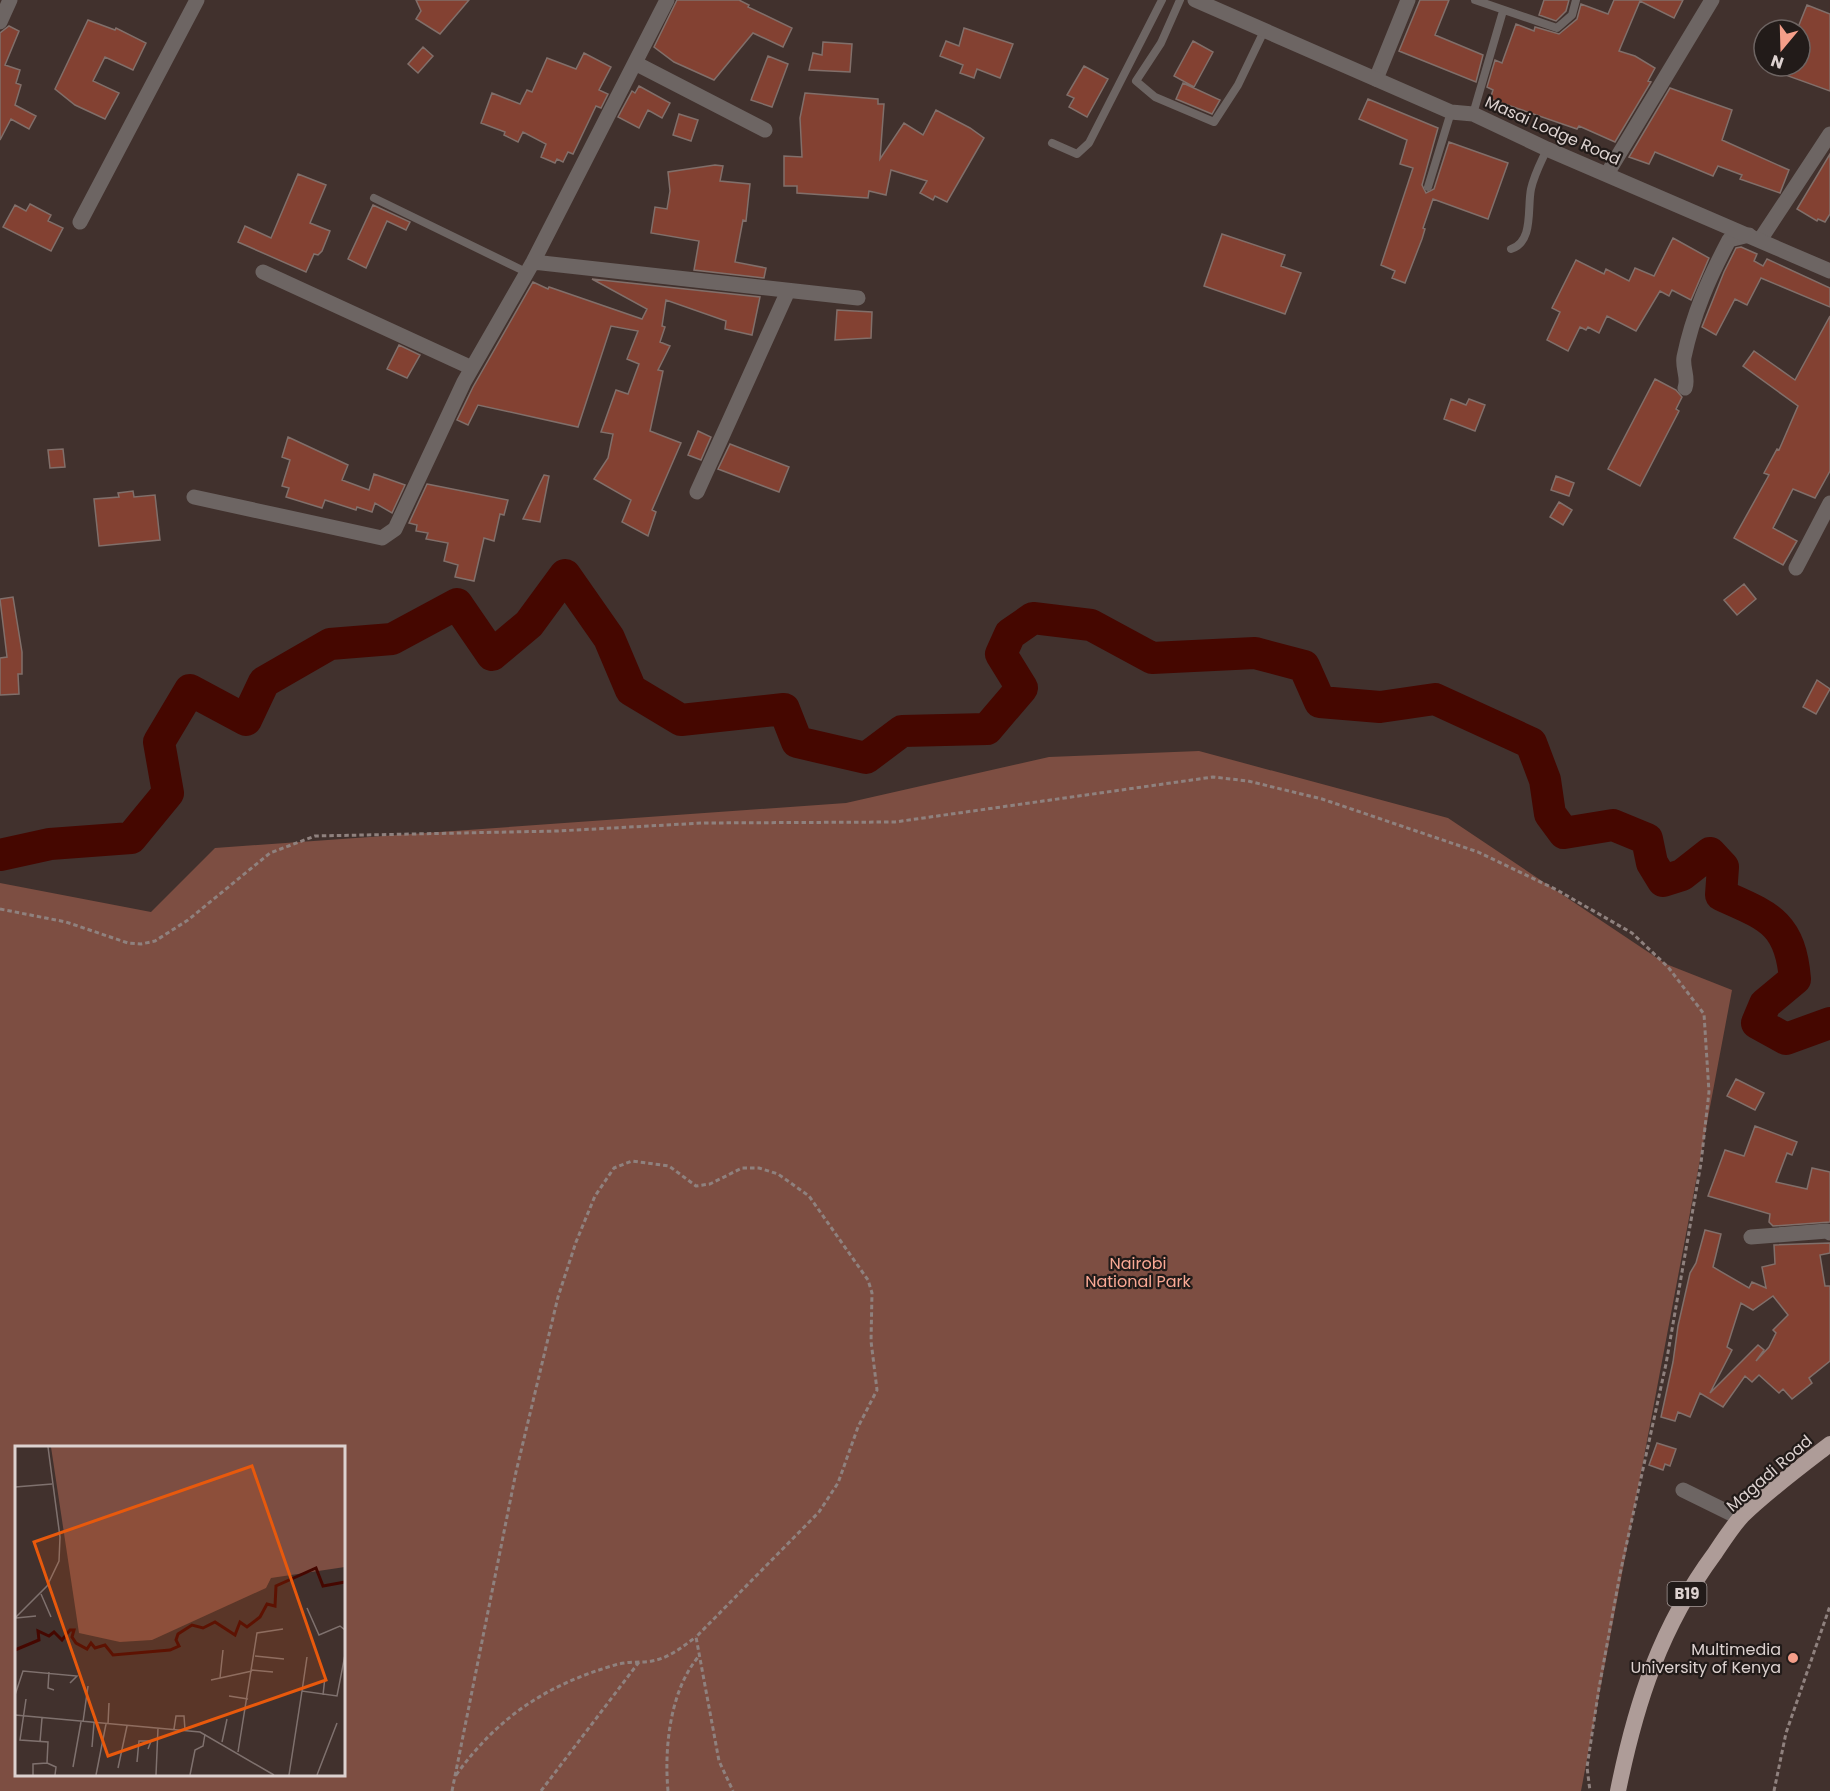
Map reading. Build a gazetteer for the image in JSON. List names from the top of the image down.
{
  "streets": {
    "highway": ["Magadi Road", "B19"],
    "street": ["Masai Lodge Road"]
  },
  "parks": ["Nairobi National Park"],
  "places": ["Multimedia University of Kenya"],
  "north": "bottom"
}
